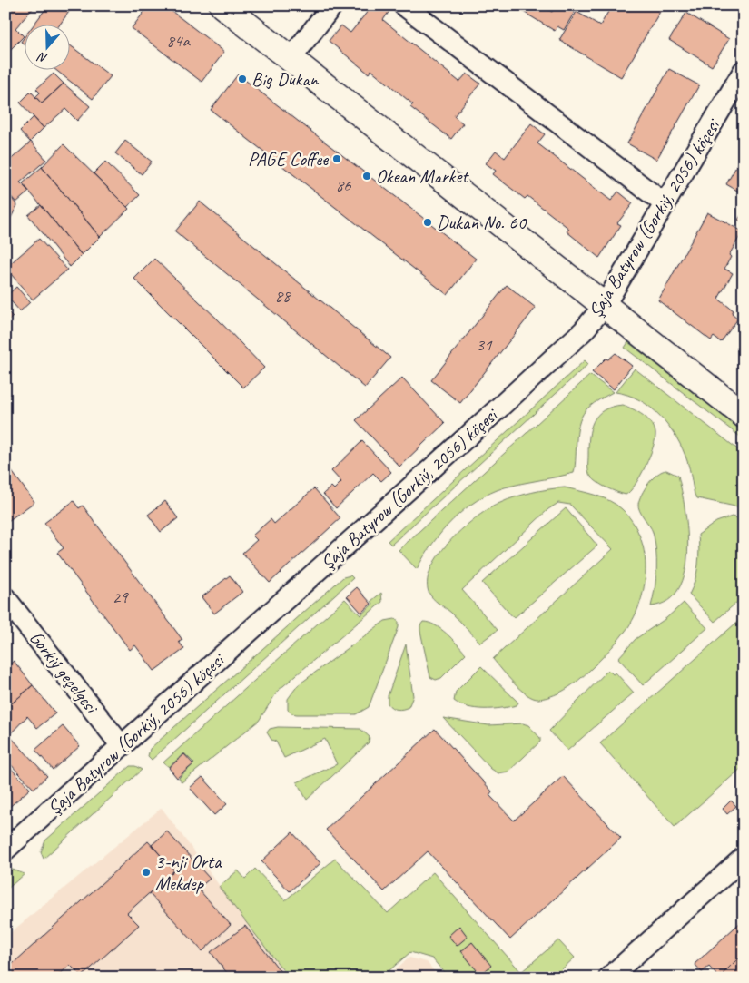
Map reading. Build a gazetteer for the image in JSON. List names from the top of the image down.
{
  "streets": {
    "street": ["Şaja Batyrow (Gorkiý, 2056) köçesi", "Gorkiý geçelgesi"]
  },
  "crossings": [
    ["Şaja Batyrow (Gorkiý, 2056) köçesi", "Gorkiý geçelgesi"]
  ],
  "places": [
    "Big Dukan",
    "PAGE Coffee",
    "Okean Market",
    "Dukan No. 60",
    "3-nji Orta Mekdep"
  ],
  "house_numbers": [
    "84а",
    "86",
    "88",
    "31",
    "29"
  ],
  "north": "bottom"
}
